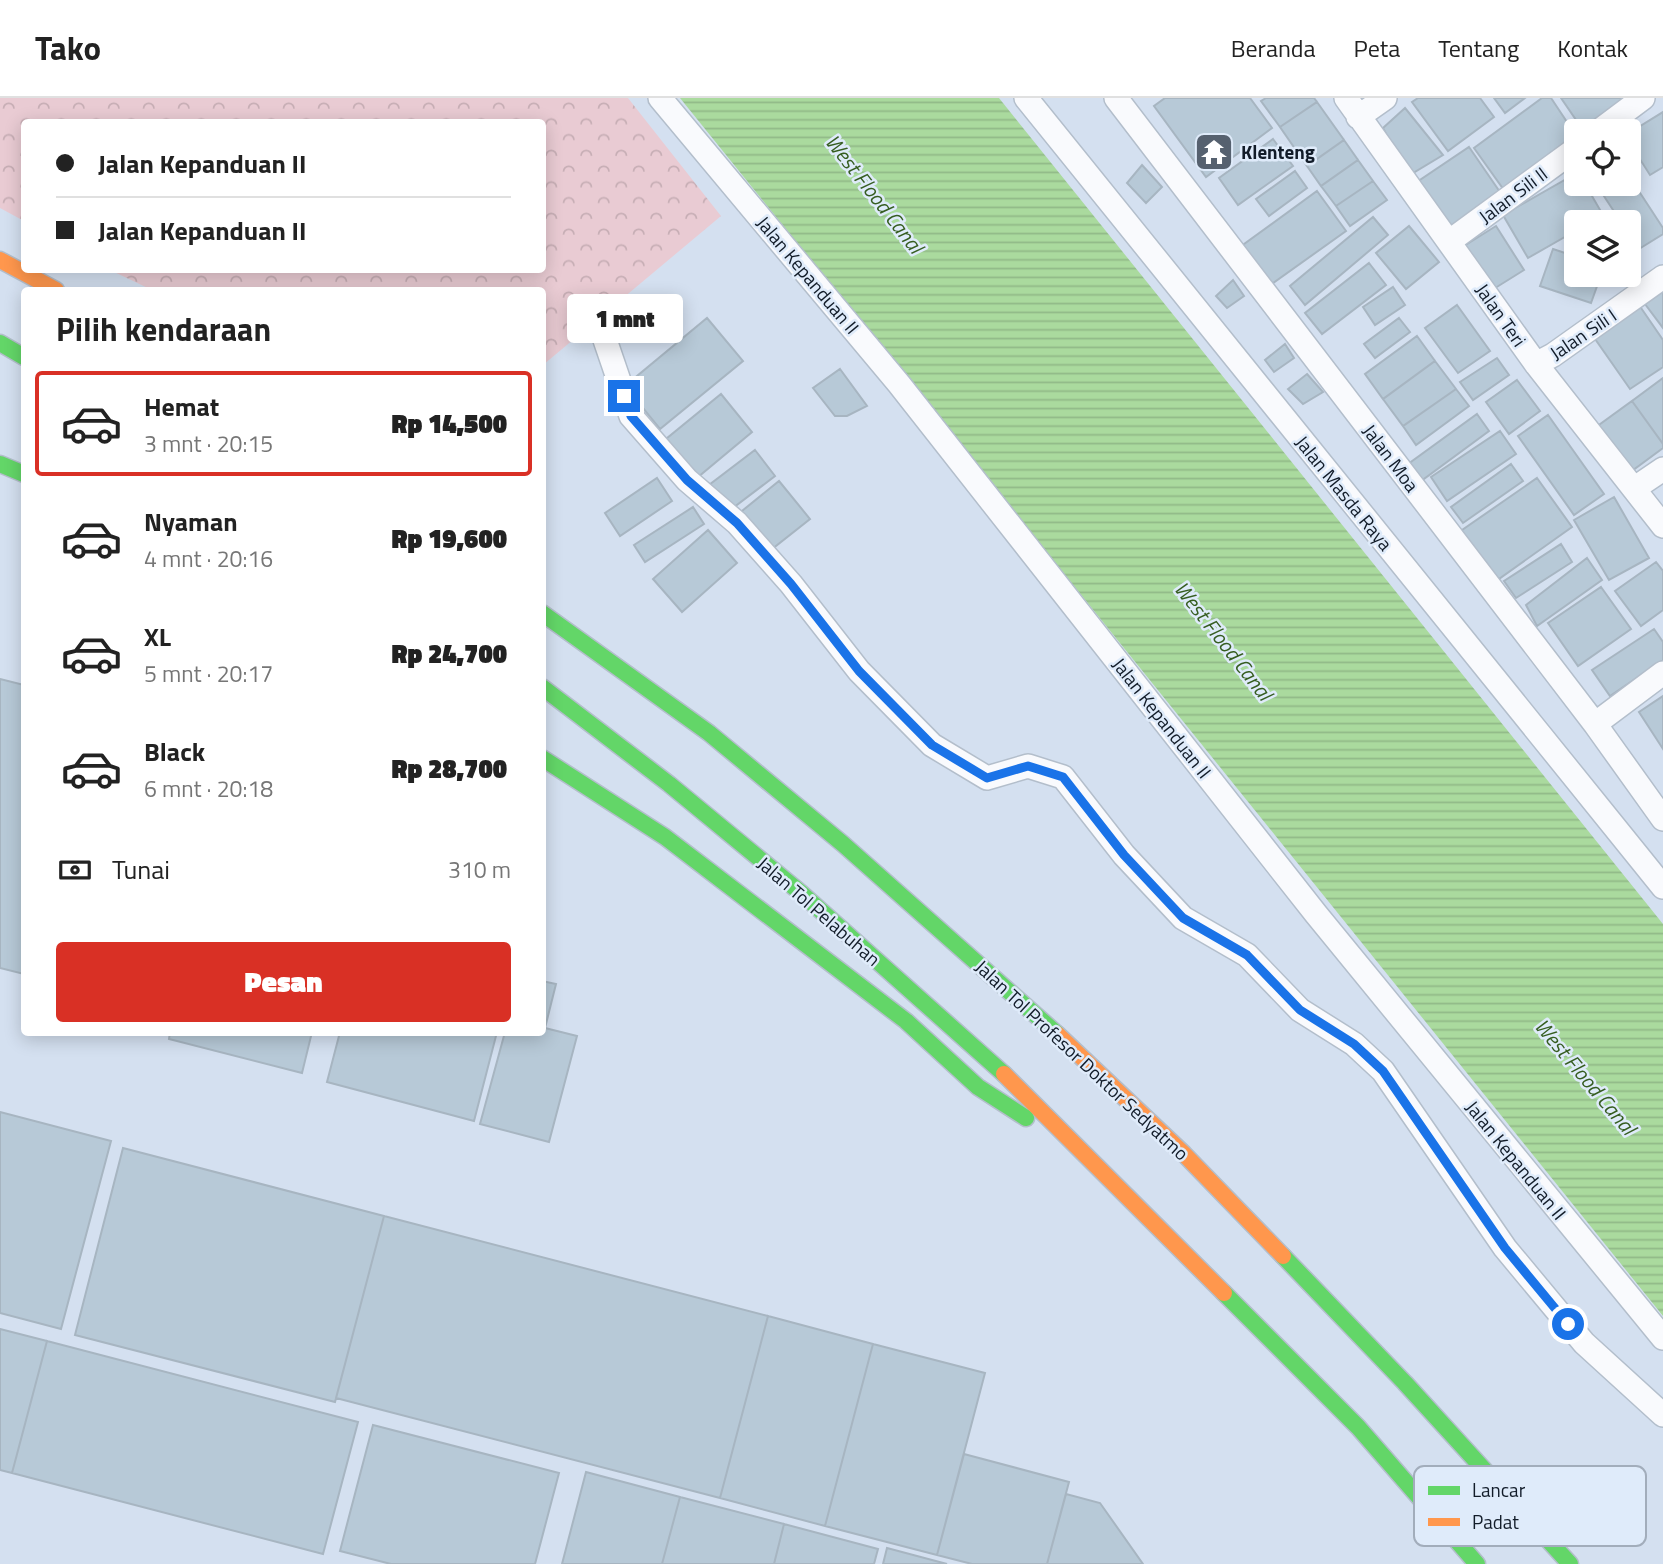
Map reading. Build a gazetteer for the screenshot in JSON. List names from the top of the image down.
{
  "streets": {
    "highway": ["Jalan Tol Pelabuhan", "Jalan Tol Profesor Doktor Sedyatmo"],
    "street": [
      "Jalan Sili II",
      "Jalan Kepanduan II",
      "Jalan Teri",
      "Jalan Sili I",
      "Jalan Moa",
      "Jalan Masda Raya"
    ]
  },
  "crossings": [
    ["Jalan Sili II", "Jalan Teri"],
    ["Jalan Teri", "Jalan Sili I"]
  ],
  "water": ["West Flood Canal"],
  "places": {
    "temple": ["Klenteng"]
  },
  "legend": ["Lancar", "Padat"],
  "page": {
    "header": "Tako",
    "nav": [
      "Beranda",
      "Peta",
      "Tentang",
      "Kontak"
    ],
    "banner": ["Jalan Kepanduan II", "Jalan Kepanduan II"],
    "heading": "Pilih kendaraan",
    "bubble": "1 mnt",
    "list": [
      {
        "name": "Hemat",
        "note": "3 mnt · 20:15",
        "value": "Rp 14,500"
      },
      {
        "name": "Nyaman",
        "note": "4 mnt · 20:16",
        "value": "Rp 19,600"
      },
      {
        "name": "XL",
        "note": "5 mnt · 20:17",
        "value": "Rp 24,700"
      },
      {
        "name": "Black",
        "note": "6 mnt · 20:18",
        "value": "Rp 28,700"
      }
    ],
    "pay": ["Tunai", "310 m"],
    "buttons": "Pesan"
  }
}
